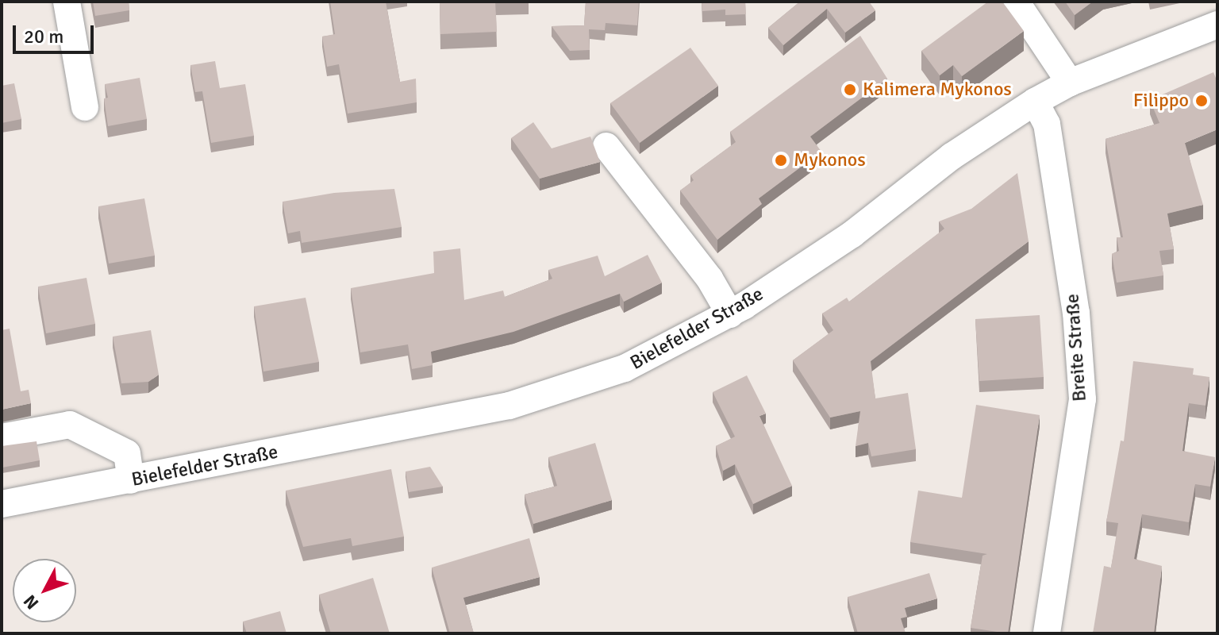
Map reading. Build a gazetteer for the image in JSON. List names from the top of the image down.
{
  "streets": {
    "street": ["Bielefelder Straße", "Breite Straße"]
  },
  "crossings": [
    ["Bielefelder Straße", "Breite Straße"]
  ],
  "places": ["Kalimera Mykonos", "Filippo", "Mykonos"],
  "scale_bar": "20 m",
  "north": "bottom left"
}
